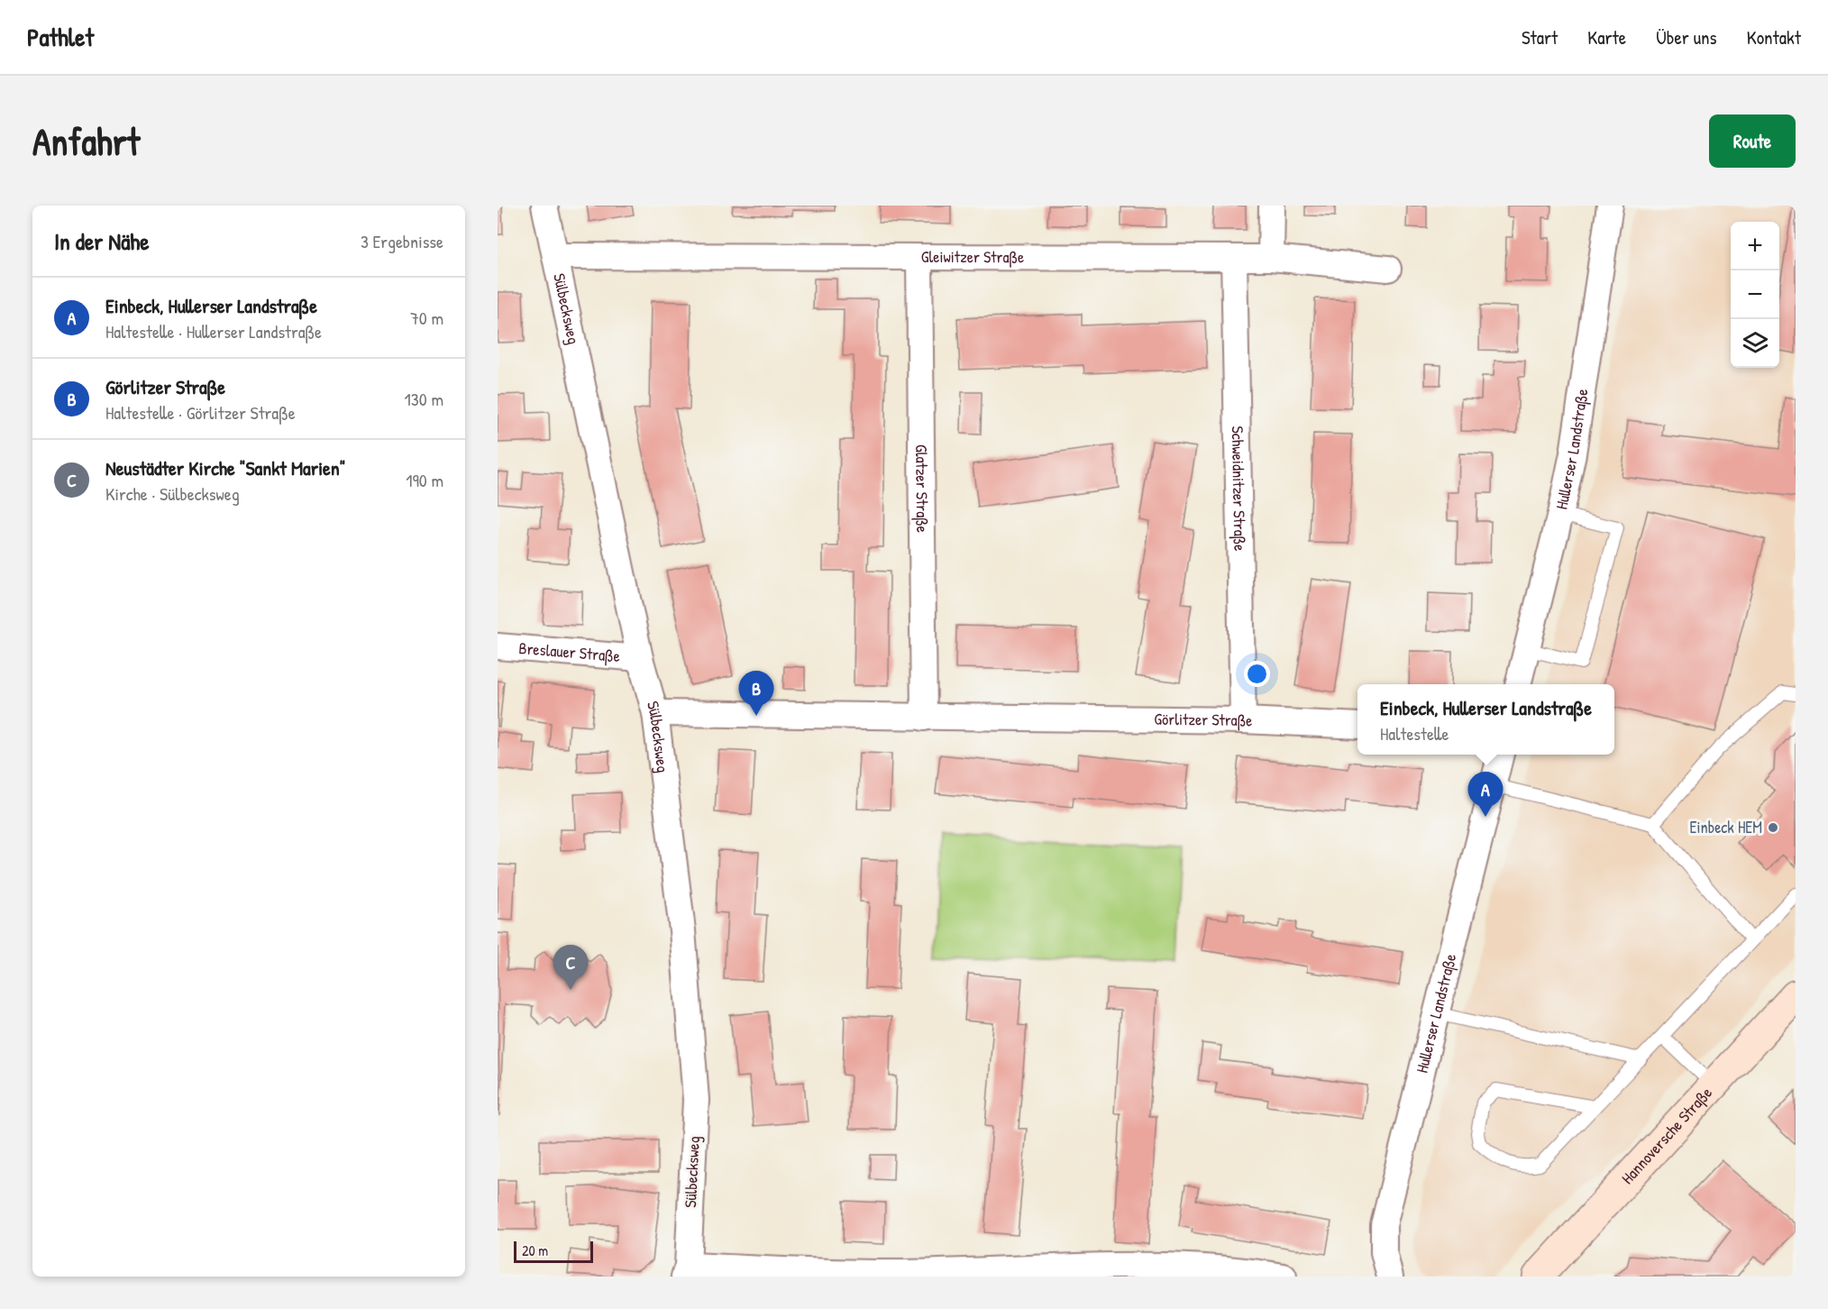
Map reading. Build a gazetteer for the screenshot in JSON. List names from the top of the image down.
{
  "streets": {
    "main road": ["Hannoversche Straße"],
    "street": [
      "Gleiwitzer Straße",
      "Sülbecksweg",
      "Hullerser Landstraße",
      "Glatzer Straße",
      "Schweidnitzer Straße",
      "Breslauer Straße",
      "Görlitzer Straße"
    ]
  },
  "crossings": [
    ["Gleiwitzer Straße", "Sülbecksweg"],
    ["Gleiwitzer Straße", "Glatzer Straße"],
    ["Gleiwitzer Straße", "Schweidnitzer Straße"],
    ["Sülbecksweg", "Breslauer Straße"],
    ["Sülbecksweg", "Görlitzer Straße"],
    ["Glatzer Straße", "Görlitzer Straße"],
    ["Schweidnitzer Straße", "Görlitzer Straße"]
  ],
  "places": ["Einbeck HEM"],
  "scale_bar": "20 m",
  "page": {
    "header": "Pathlet",
    "nav": [
      "Start",
      "Karte",
      "Über uns",
      "Kontakt"
    ],
    "buttons": "Route",
    "title": "Anfahrt",
    "heading": ["In der Nähe", "3 Ergebnisse"],
    "map_buttons": ["+", "−"],
    "list": [
      {
        "mark": "A",
        "name": "Einbeck, Hullerser Landstraße",
        "note": "Haltestelle · Hullerser Landstraße",
        "value": "70 m"
      },
      {
        "mark": "B",
        "name": "Görlitzer Straße",
        "note": "Haltestelle · Görlitzer Straße",
        "value": "130 m"
      },
      {
        "mark": "C",
        "name": "Neustädter Kirche \"Sankt Marien\"",
        "note": "Kirche · Sülbecksweg",
        "value": "190 m"
      }
    ],
    "pins": ["B", "A", "C"],
    "popup": ["Einbeck, Hullerser Landstraße", "Haltestelle"],
    "scale": "20 m"
  }
}
